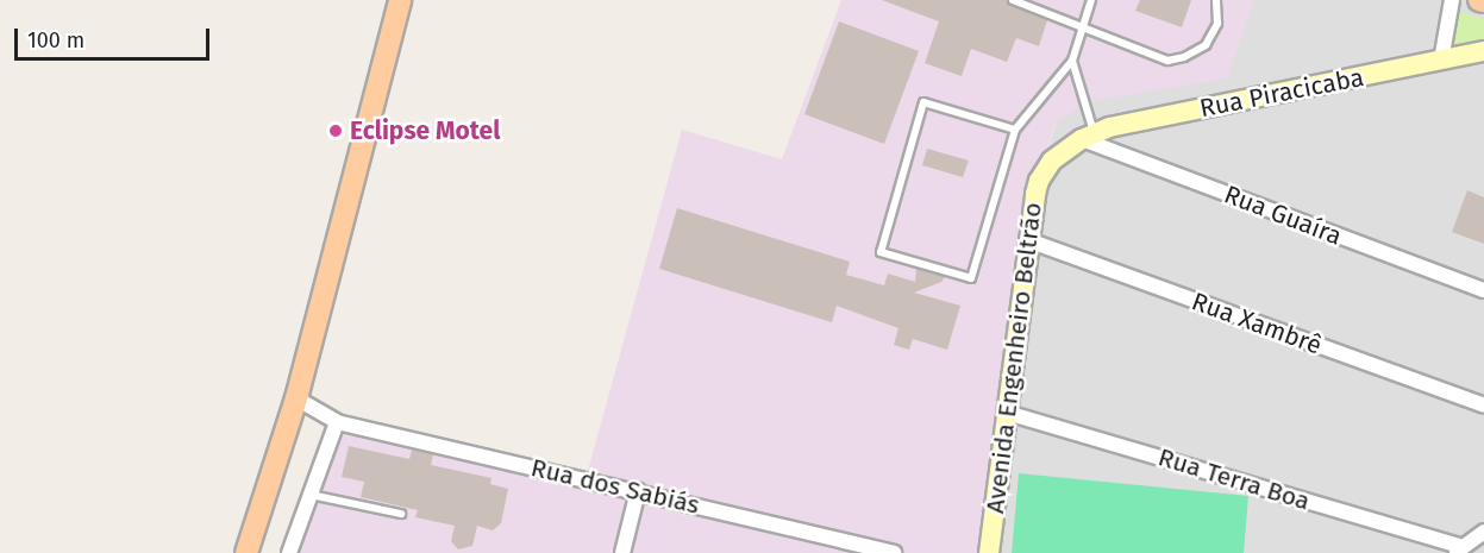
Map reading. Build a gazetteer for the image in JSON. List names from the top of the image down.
{
  "streets": {
    "street": [
      "Rua Piracicaba",
      "Rua Guaíra",
      "Rua Xambrê",
      "Avenida Engenheiro Beltrão",
      "Rua Terra Boa",
      "Rua dos Sabiás"
    ]
  },
  "crossings": [
    ["Rua Piracicaba", "Rua Guaíra"],
    ["Rua Piracicaba", "Avenida Engenheiro Beltrão"],
    ["Rua Guaíra", "Avenida Engenheiro Beltrão"],
    ["Rua Xambrê", "Avenida Engenheiro Beltrão"],
    ["Avenida Engenheiro Beltrão", "Rua Terra Boa"]
  ],
  "places": ["Eclipse Motel"],
  "scale_bar": "100 m"
}
